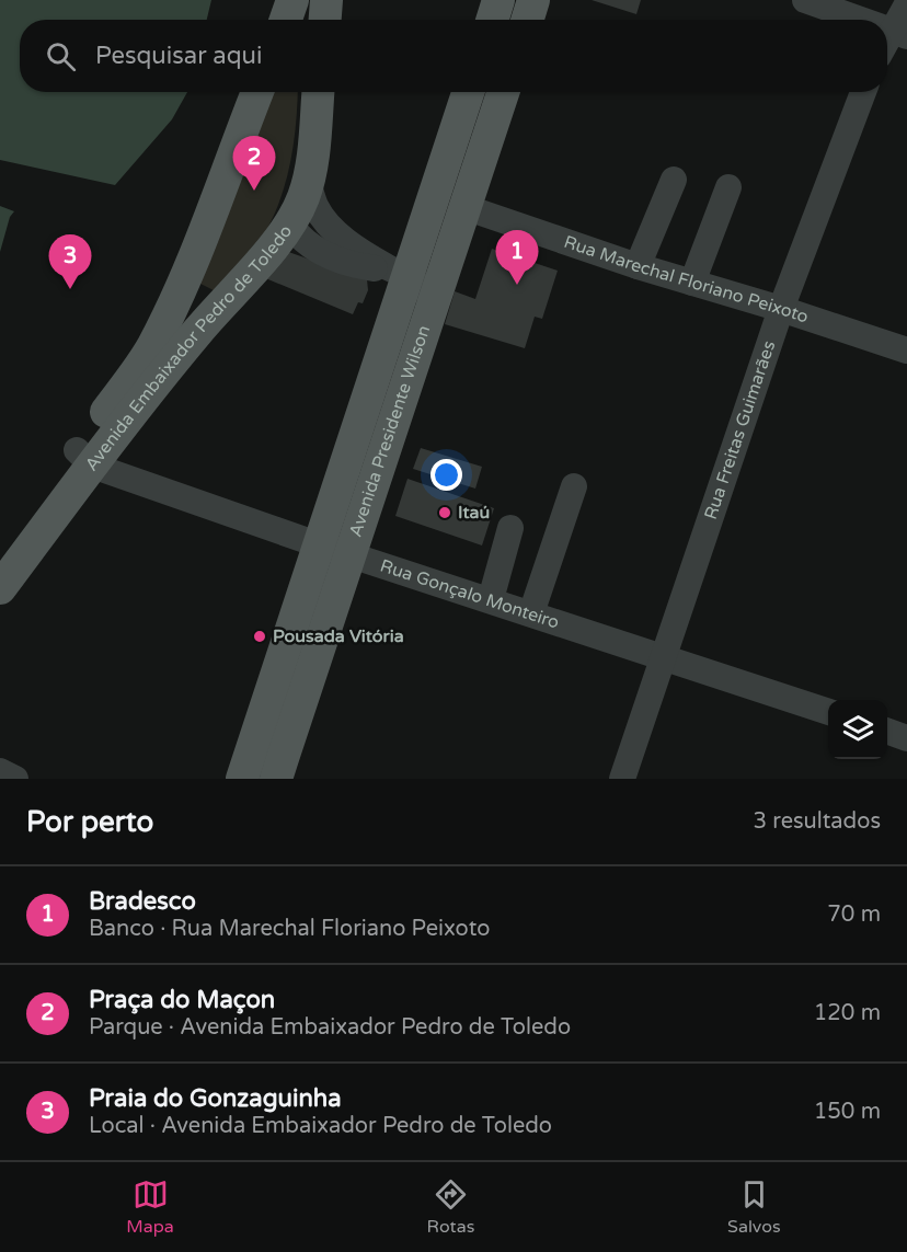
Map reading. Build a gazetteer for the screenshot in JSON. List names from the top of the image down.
{
  "streets": {
    "main road": ["Avenida Embaixador Pedro de Toledo", "Avenida Presidente Wilson"],
    "street": ["Rua Marechal Floriano Peixoto", "Rua Freitas Guimarães", "Rua Gonçalo Monteiro"]
  },
  "crossings": [
    ["Rua Marechal Floriano Peixoto", "Rua Freitas Guimarães"],
    ["Rua Marechal Floriano Peixoto", "Avenida Presidente Wilson"],
    ["Avenida Embaixador Pedro de Toledo", "Rua Gonçalo Monteiro"],
    ["Rua Freitas Guimarães", "Rua Gonçalo Monteiro"],
    ["Avenida Presidente Wilson", "Rua Gonçalo Monteiro"]
  ],
  "places": ["Itaú", "Pousada Vitória"],
  "page": {
    "search": "Pesquisar aqui",
    "pins": ["2", "1", "3"],
    "heading": ["Por perto", "3 resultados"],
    "list": [
      {
        "mark": "1",
        "name": "Bradesco",
        "note": "Banco · Rua Marechal Floriano Peixoto",
        "value": "70 m"
      },
      {
        "mark": "2",
        "name": "Praça do Maçon",
        "note": "Parque · Avenida Embaixador Pedro de Toledo",
        "value": "120 m"
      },
      {
        "mark": "3",
        "name": "Praia do Gonzaguinha",
        "note": "Local · Avenida Embaixador Pedro de Toledo",
        "value": "150 m"
      }
    ],
    "nav": ["Mapa", "Rotas", "Salvos"]
  }
}
